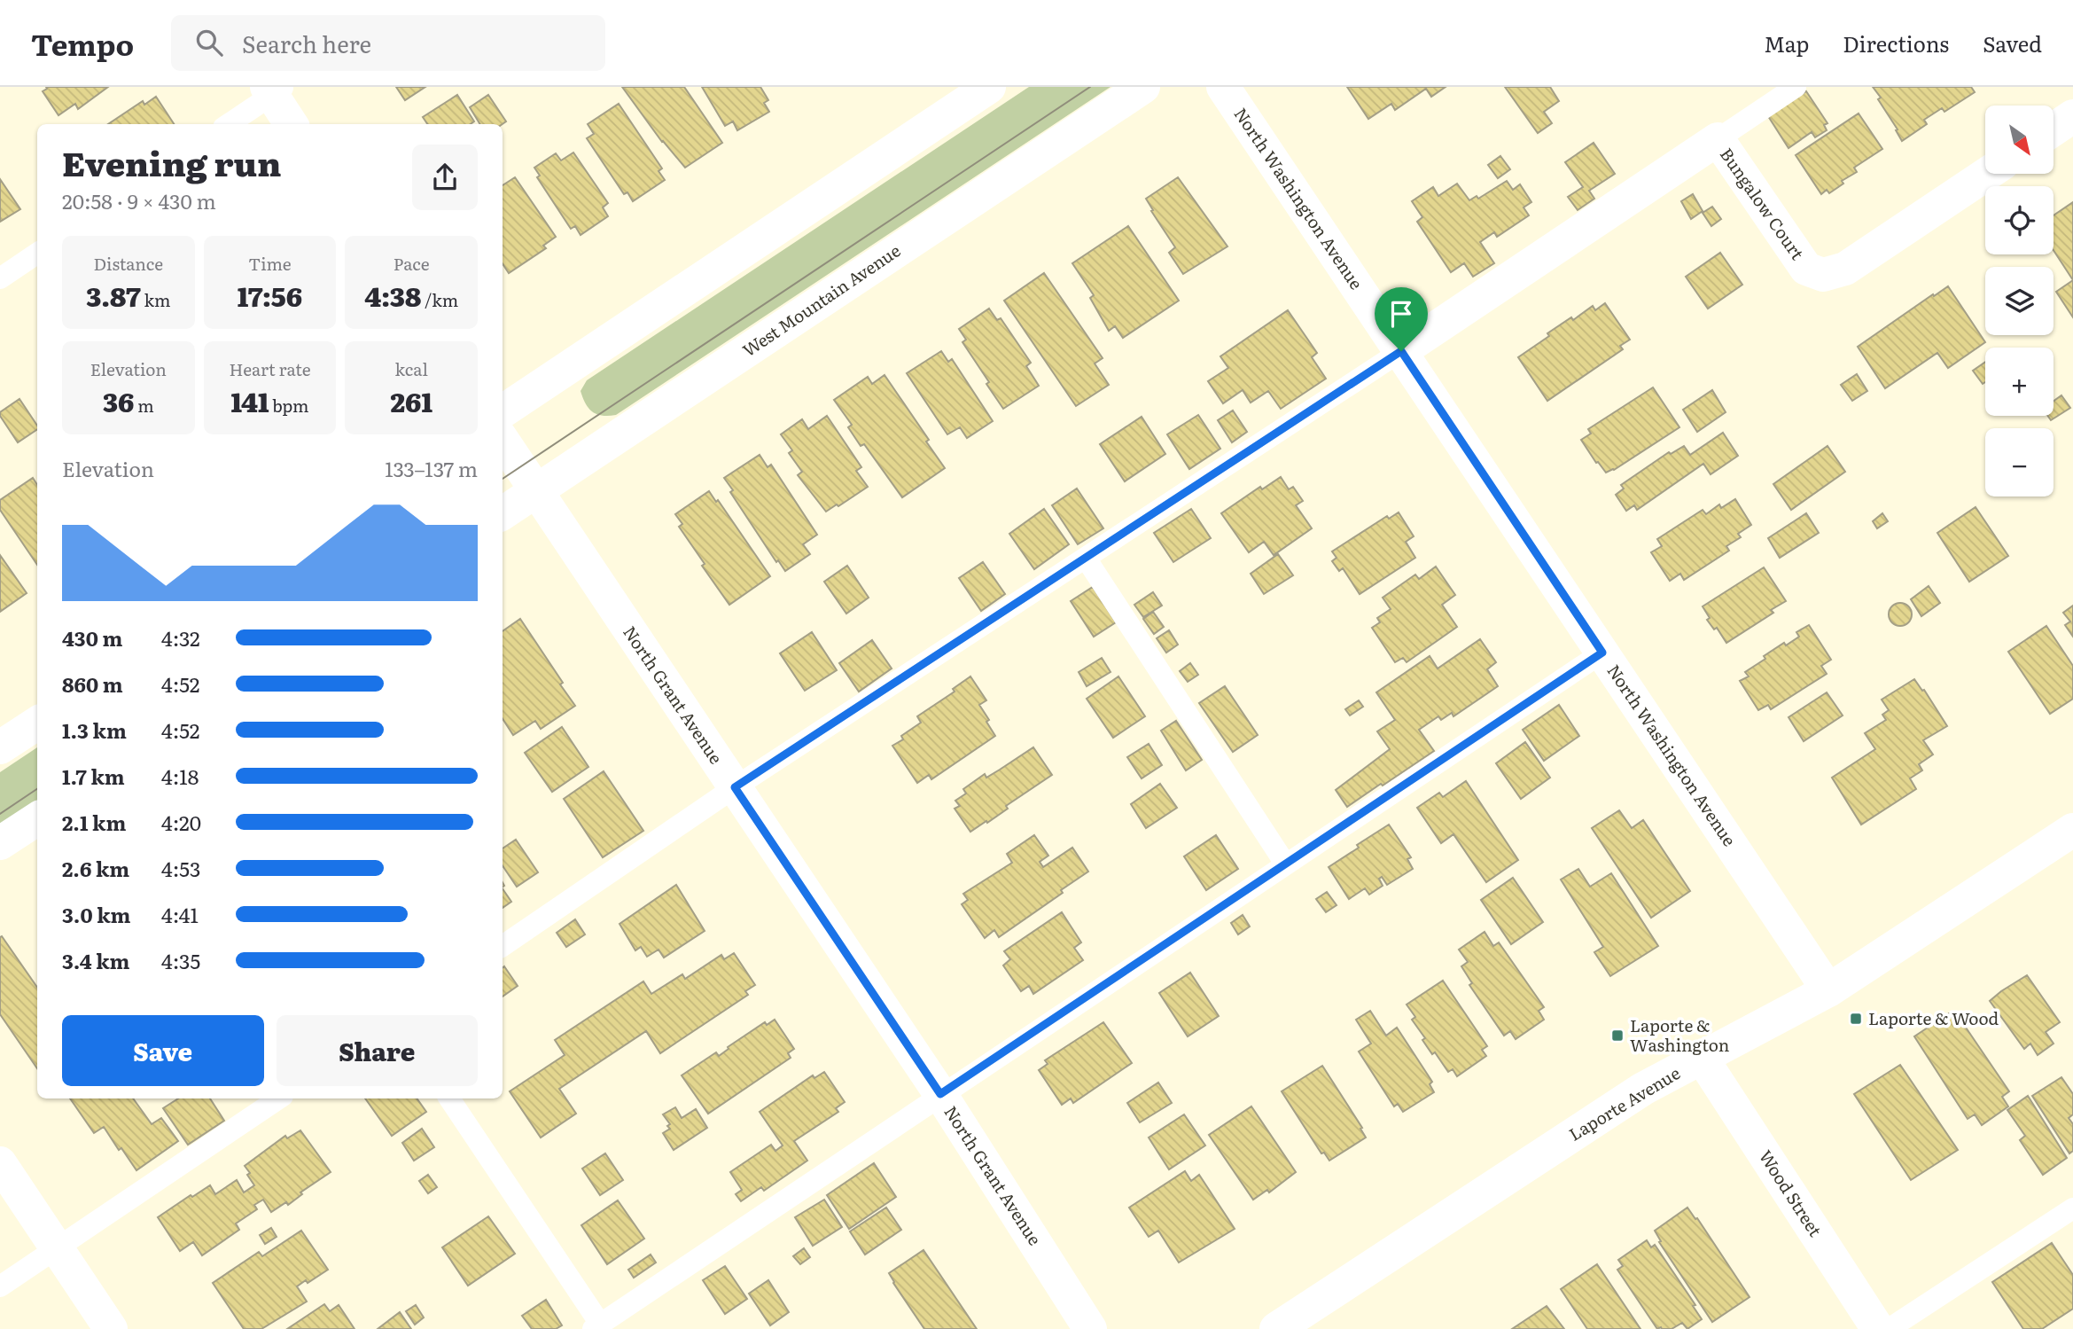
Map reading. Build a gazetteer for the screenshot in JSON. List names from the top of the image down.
{
  "streets": {
    "street": [
      "North Washington Avenue",
      "Bungalow Court",
      "West Mountain Avenue",
      "North Grant Avenue",
      "Laporte Avenue",
      "Wood Street"
    ]
  },
  "crossings": [
    ["North Washington Avenue", "Bungalow Court"],
    ["North Washington Avenue", "Laporte Avenue"],
    ["West Mountain Avenue", "North Grant Avenue"],
    ["Laporte Avenue", "Wood Street"]
  ],
  "places": {
    "transit": ["Laporte & Wood", "Laporte & Washington"]
  },
  "north": "bottom right",
  "page": {
    "header": "Tempo",
    "search": "Search here",
    "nav": ["Map", "Directions", "Saved"],
    "map_buttons": ["+", "−"],
    "heading": ["Evening run", "20:58 · 9 × 430 m"],
    "stats": [
      ["Distance", "3.87 km"],
      ["Time", "17:56"],
      ["Pace", "4:38 /km"],
      ["Elevation", "36 m"],
      ["Heart rate", "141 bpm"],
      ["kcal", "261"]
    ],
    "chart": ["Elevation", "133–137 m"],
    "list": [
      {
        "name": "430 m",
        "note": "4:32"
      },
      {
        "name": "860 m",
        "note": "4:52"
      },
      {
        "name": "1.3 km",
        "note": "4:52"
      },
      {
        "name": "1.7 km",
        "note": "4:18"
      },
      {
        "name": "2.1 km",
        "note": "4:20"
      },
      {
        "name": "2.6 km",
        "note": "4:53"
      },
      {
        "name": "3.0 km",
        "note": "4:41"
      },
      {
        "name": "3.4 km",
        "note": "4:35"
      }
    ],
    "buttons": ["Save", "Share"]
  }
}
